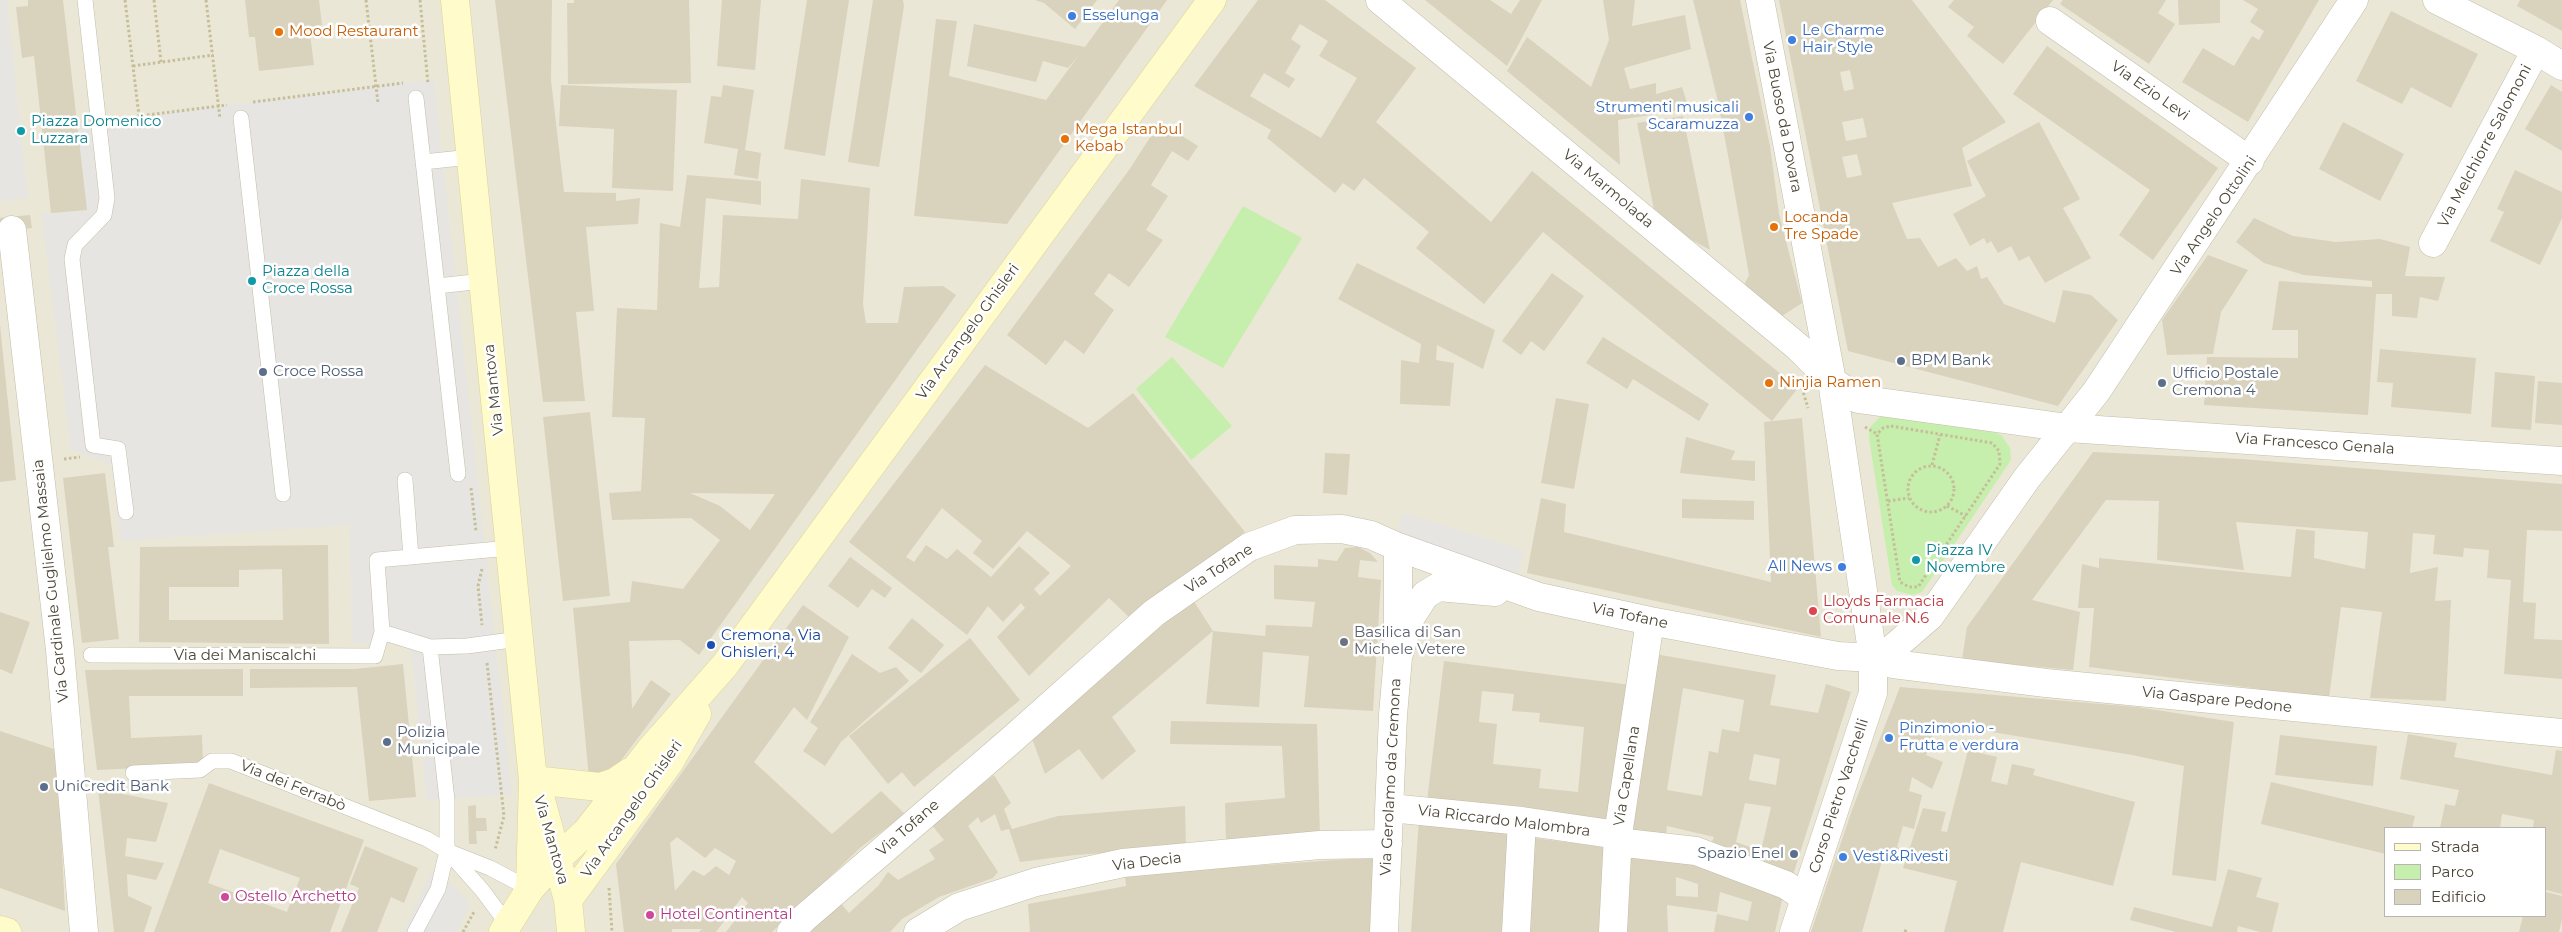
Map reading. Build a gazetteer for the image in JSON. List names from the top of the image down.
{
  "streets": {
    "main road": ["Via Arcangelo Ghisleri", "Via Mantova"],
    "street": [
      "Via Ezio Levi",
      "Via Buoso da Dovara",
      "Via Melchiorre Salomoni",
      "Via Marmolada",
      "Via Angelo Ottolini",
      "Via Francesco Genala",
      "Via Tofane",
      "Via Cardinale Guglielmo Massaia",
      "Via Gaspare Pedone",
      "Via Capellana",
      "Via Gerolamo da Cremona",
      "Corso Pietro Vacchelli",
      "Via Riccardo Malombra",
      "Via Decia"
    ],
    "lane": ["Via dei Maniscalchi", "Via dei Ferrabò"]
  },
  "crossings": [
    ["Via Ezio Levi", "Via Angelo Ottolini"],
    ["Via Buoso da Dovara", "Via Marmolada"],
    ["Via Angelo Ottolini", "Via Francesco Genala"],
    ["Via Arcangelo Ghisleri", "Via Mantova"],
    ["Via Arcangelo Ghisleri", "Via dei Ferrabò"],
    ["Via Mantova", "Via dei Ferrabò"],
    ["Via Tofane", "Via Gaspare Pedone"],
    ["Via Tofane", "Via Capellana"],
    ["Via Tofane", "Via Gerolamo da Cremona"],
    ["Via Tofane", "Corso Pietro Vacchelli"],
    ["Via Gaspare Pedone", "Corso Pietro Vacchelli"],
    ["Via Capellana", "Via Riccardo Malombra"],
    ["Via Gerolamo da Cremona", "Via Riccardo Malombra"],
    ["Via Gerolamo da Cremona", "Via Decia"],
    ["Corso Pietro Vacchelli", "Via Riccardo Malombra"]
  ],
  "places": [
    "Esselunga",
    "Mood Restaurant",
    "Le Charme Hair Style",
    "Strumenti musicali Scaramuzza",
    "Piazza Domenico Luzzara",
    "Mega Istanbul Kebab",
    "Locanda Tre Spade",
    "Piazza della Croce Rossa",
    "BPM Bank",
    "Croce Rossa",
    "Ninjia Ramen",
    "Ufficio Postale Cremona 4",
    "Piazza IV Novembre",
    "All News",
    "Lloyds Farmacia Comunale N.6",
    "Basilica di San Michele Vetere",
    "Cremona, Via Ghisleri, 4",
    "Pinzimonio - Frutta e verdura",
    "Polizia Municipale",
    "UniCredit Bank",
    "Spazio Enel",
    "Vesti&Rivesti",
    "Ostello Archetto",
    "Hotel Continental"
  ],
  "legend": ["Strada", "Parco", "Edificio"]
}
